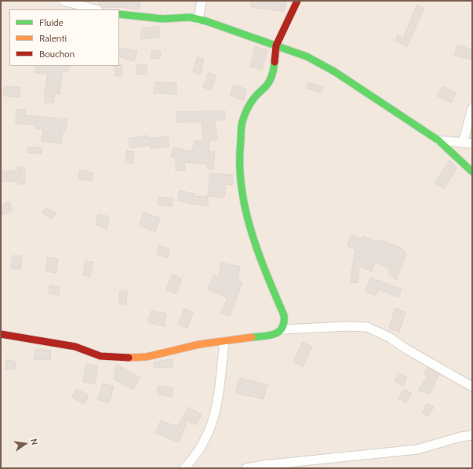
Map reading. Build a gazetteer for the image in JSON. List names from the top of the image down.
{
  "legend": ["Fluide", "Ralenti", "Bouchon"],
  "north": "right"
}
